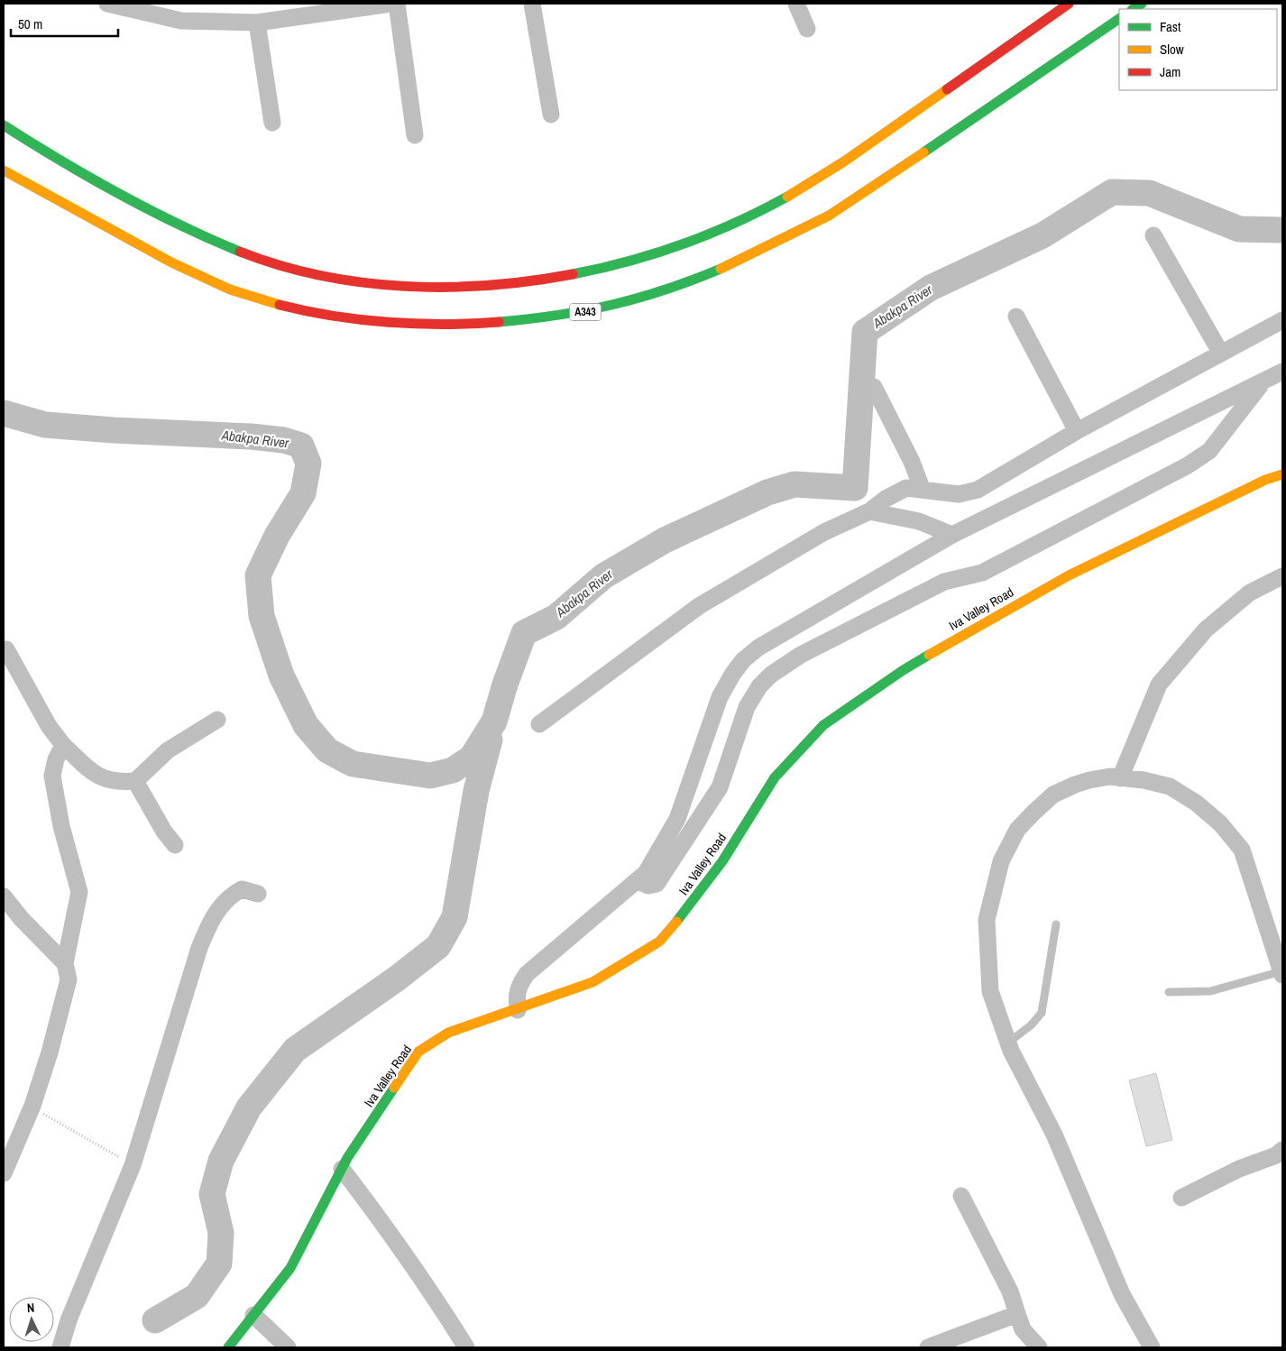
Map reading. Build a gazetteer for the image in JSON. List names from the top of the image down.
{
  "streets": {
    "main road": ["A343", "Iva Valley Road"]
  },
  "water": ["Abakpa River"],
  "legend": ["Fast", "Slow", "Jam"],
  "scale_bar": "50 m",
  "north": "top"
}
